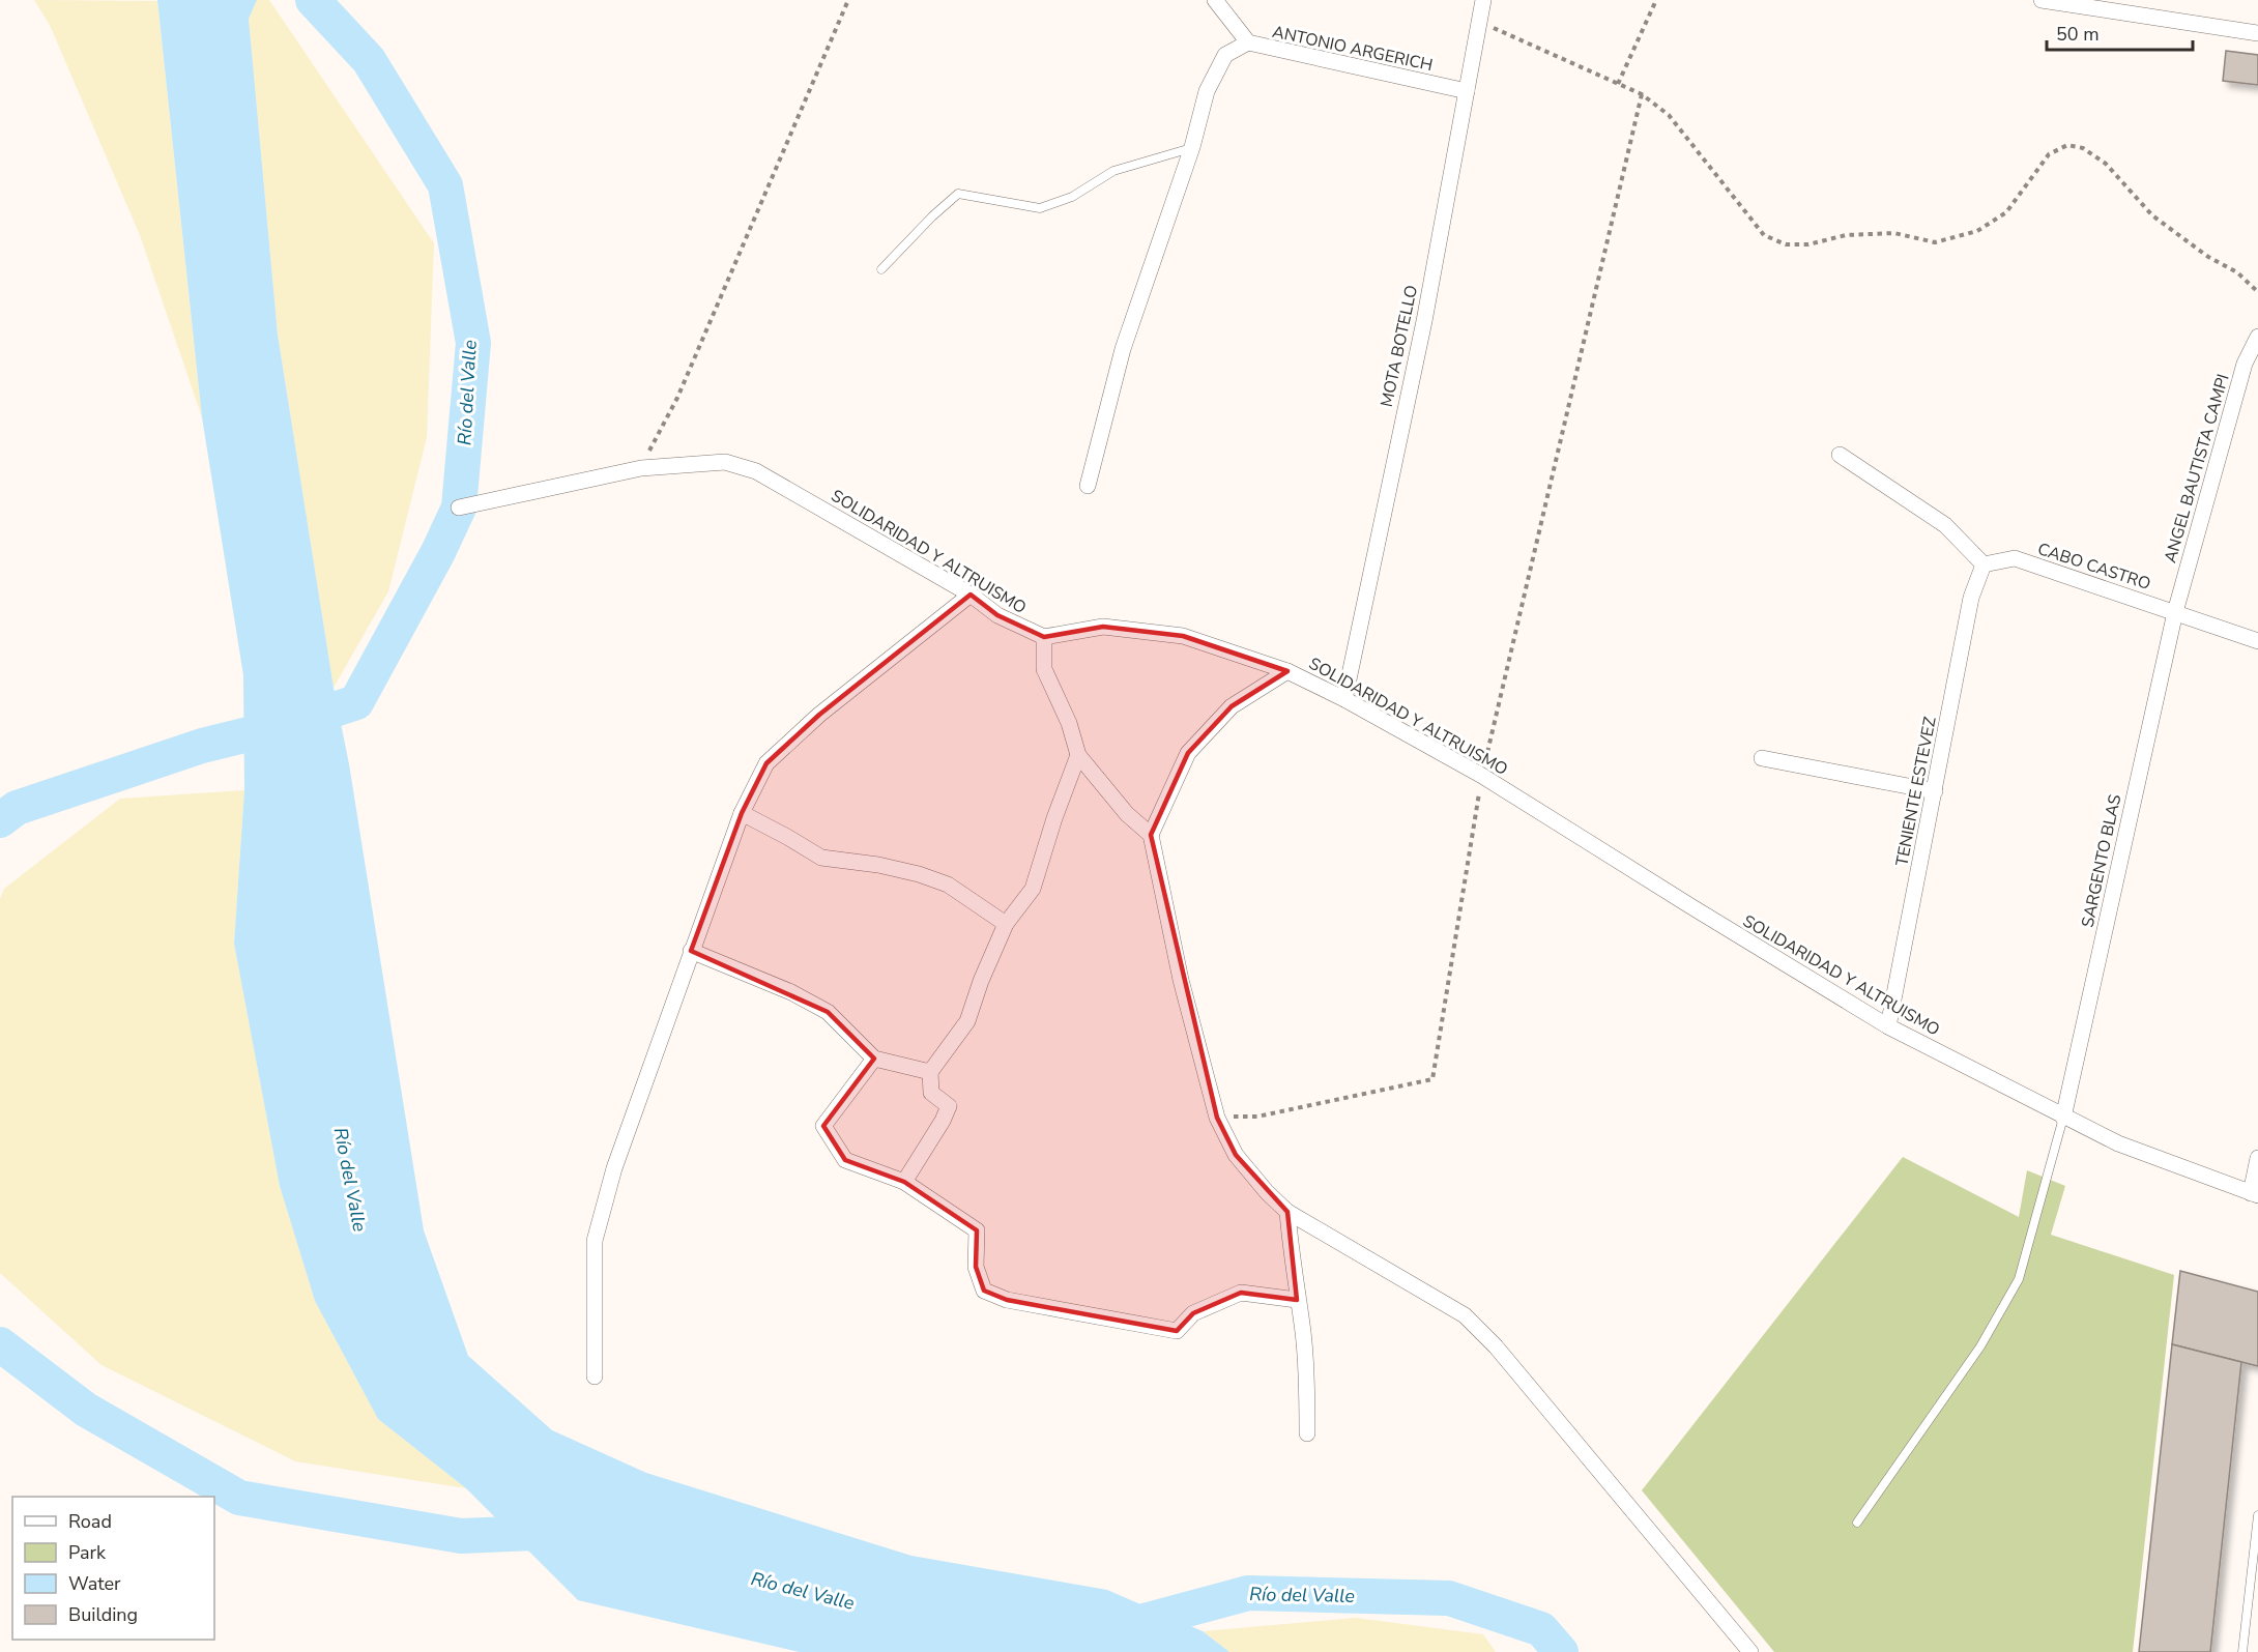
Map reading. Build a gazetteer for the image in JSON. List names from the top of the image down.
{
  "streets": {
    "street": [
      "ANTONIO ARGERICH",
      "MOTA BOTELLO",
      "ANGEL BAUTISTA CAMPI",
      "SOLIDARIDAD Y ALTRUISMO",
      "CABO CASTRO",
      "TENIENTE ESTEVEZ",
      "SARGENTO BLAS"
    ]
  },
  "crossings": [
    ["ANTONIO ARGERICH", "MOTA BOTELLO"],
    ["MOTA BOTELLO", "SOLIDARIDAD Y ALTRUISMO"],
    ["ANGEL BAUTISTA CAMPI", "CABO CASTRO"],
    ["ANGEL BAUTISTA CAMPI", "SARGENTO BLAS"],
    ["SOLIDARIDAD Y ALTRUISMO", "TENIENTE ESTEVEZ"],
    ["SOLIDARIDAD Y ALTRUISMO", "SARGENTO BLAS"],
    ["CABO CASTRO", "TENIENTE ESTEVEZ"],
    ["CABO CASTRO", "SARGENTO BLAS"]
  ],
  "water": ["Río del Valle"],
  "legend": [
    "Road",
    "Park",
    "Water",
    "Building"
  ],
  "scale_bar": "50 m"
}
